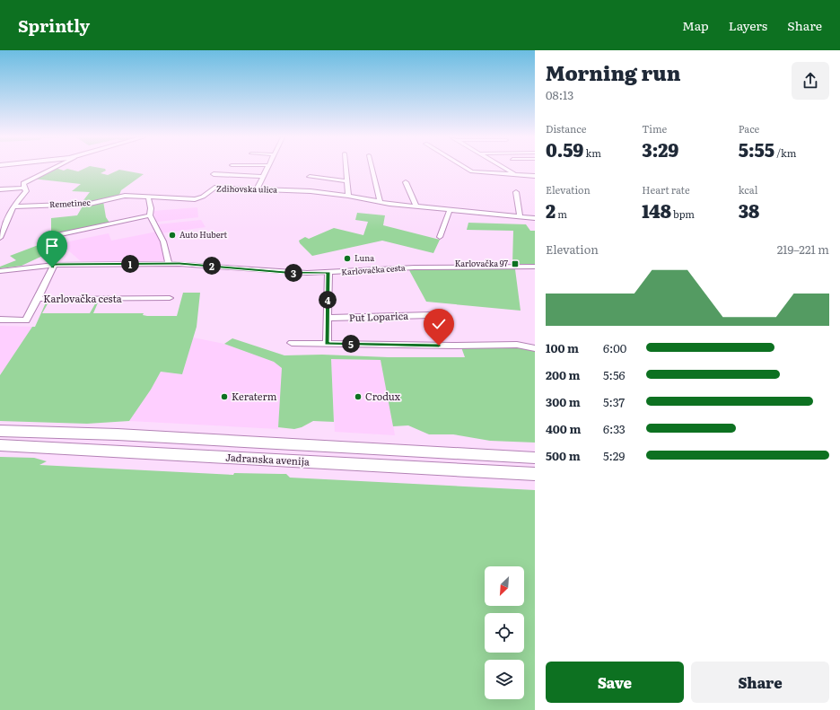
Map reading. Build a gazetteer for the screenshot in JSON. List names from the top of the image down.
{
  "streets": {
    "main road": ["Jadranska avenija"],
    "street": [
      "Zdihovska ulica",
      "Remetinec",
      "Karlovačka cesta",
      "Put Loparica"
    ]
  },
  "crossings": [
    ["Zdihovska ulica", "Remetinec"]
  ],
  "places": {
    "other": [
      "Auto Hubert",
      "Luna",
      "Keraterm",
      "Crodux"
    ],
    "transit": ["Karlovačka 97"]
  },
  "north": "bottom left",
  "page": {
    "header": "Sprintly",
    "nav": ["Map", "Layers", "Share"],
    "heading": ["Morning run", "08:13"],
    "stats": [
      ["Distance", "0.59 km"],
      ["Time", "3:29"],
      ["Pace", "5:55 /km"],
      ["Elevation", "2 m"],
      ["Heart rate", "148 bpm"],
      ["kcal", "38"]
    ],
    "chart": ["Elevation", "219–221 m"],
    "pins": [
      "1",
      "2",
      "3",
      "4",
      "5"
    ],
    "list": [
      {
        "name": "100 m",
        "note": "6:00"
      },
      {
        "name": "200 m",
        "note": "5:56"
      },
      {
        "name": "300 m",
        "note": "5:37"
      },
      {
        "name": "400 m",
        "note": "6:33"
      },
      {
        "name": "500 m",
        "note": "5:29"
      }
    ],
    "buttons": ["Save", "Share"]
  }
}
